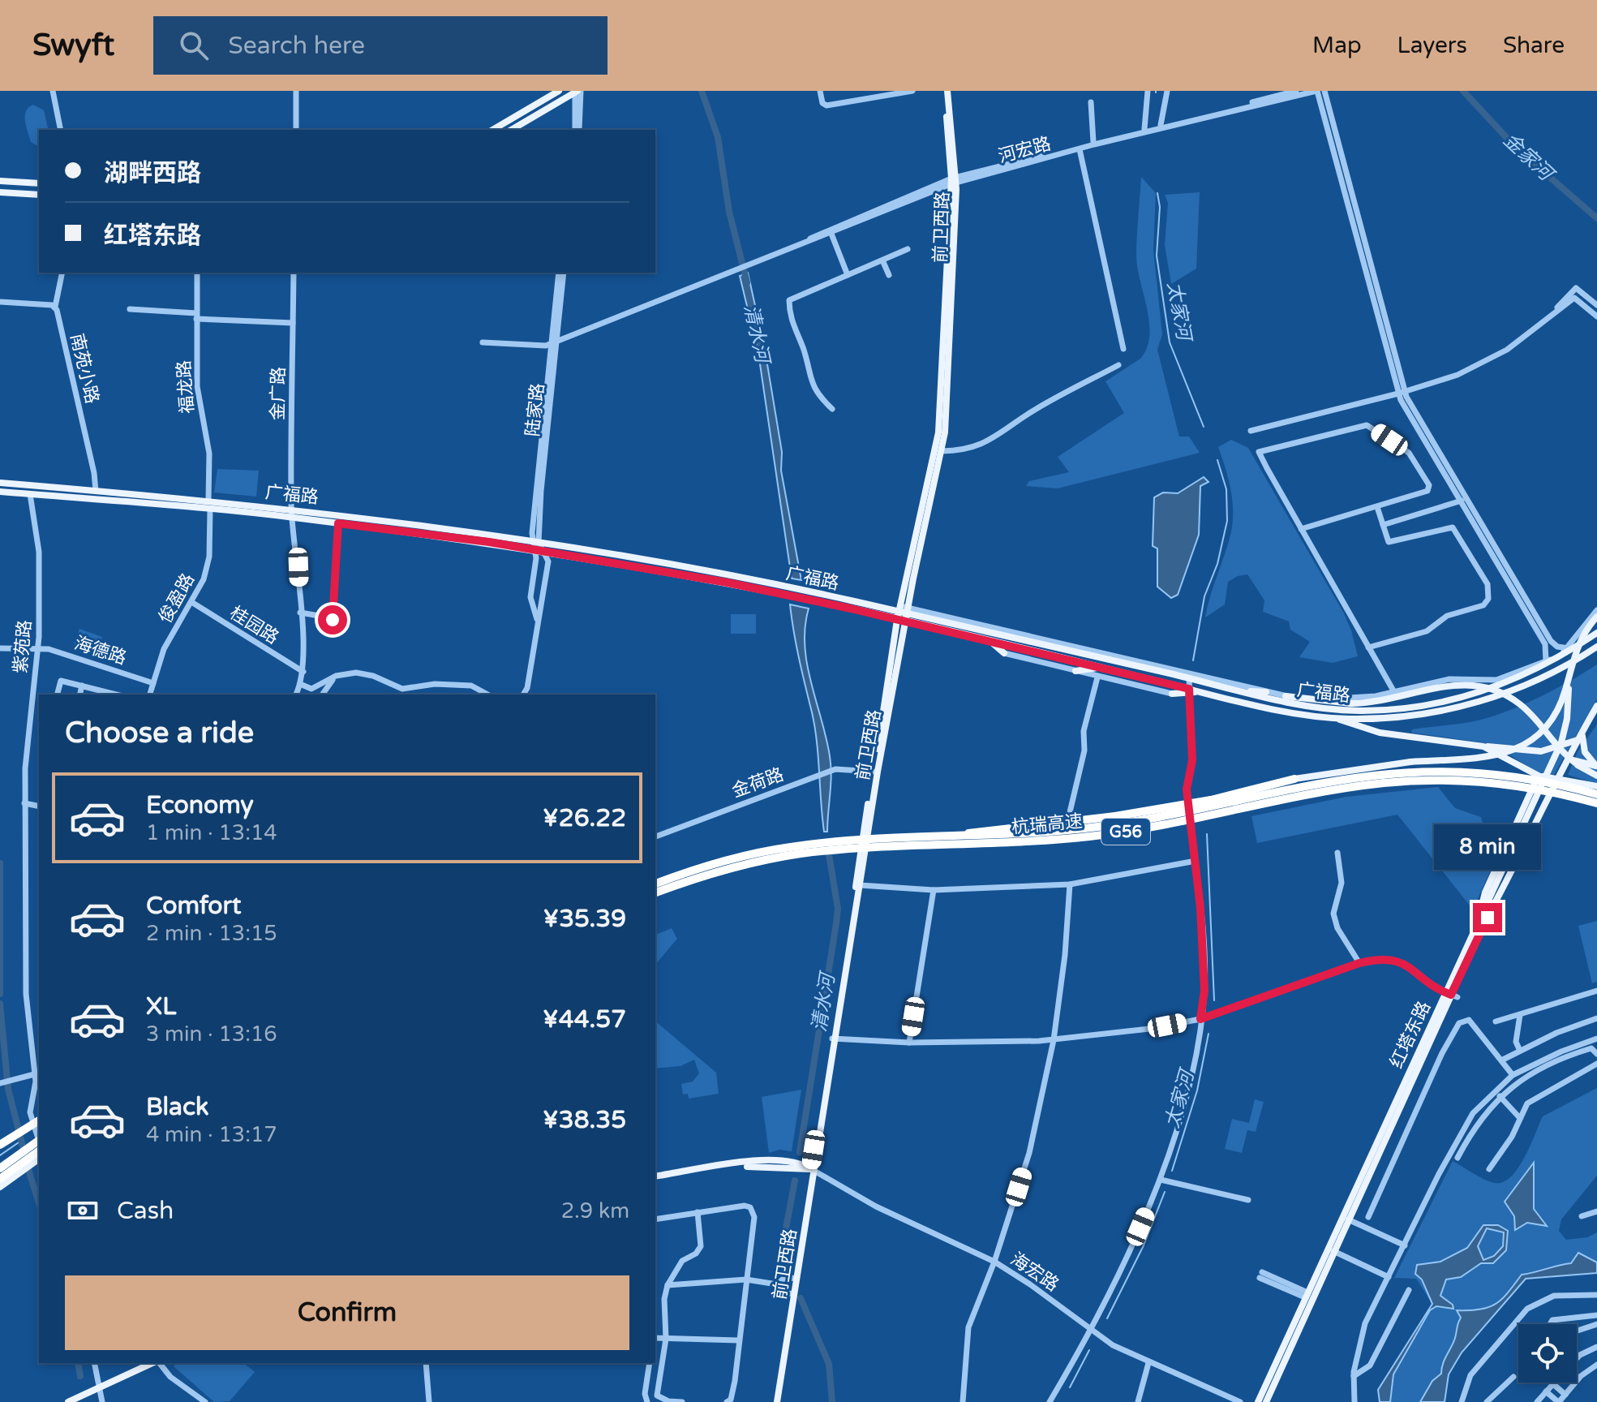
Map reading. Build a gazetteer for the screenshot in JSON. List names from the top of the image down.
{
  "streets": {
    "highway": ["杭瑞高速", "G56"],
    "main road": [
      "前卫西路",
      "广福路",
      "红塔东路",
      "海宏路"
    ],
    "street": [
      "河宏路",
      "南苑小路",
      "福龙路",
      "金广路",
      "陆家路",
      "俊盈路",
      "桂园路",
      "紫苑路",
      "海德路",
      "金荷路"
    ]
  },
  "crossings": [
    ["河宏路", "前卫西路"],
    ["前卫西路", "广福路"],
    ["前卫西路", "金荷路"],
    ["前卫西路", "海宏路"],
    ["南苑小路", "广福路"],
    ["福龙路", "广福路"],
    ["金广路", "广福路"],
    ["金广路", "桂园路"],
    ["陆家路", "广福路"],
    ["广福路", "俊盈路"],
    ["广福路", "紫苑路"],
    ["俊盈路", "桂园路"],
    ["俊盈路", "海德路"],
    ["紫苑路", "海德路"]
  ],
  "water": ["金家河", "太家河", "清水河"],
  "page": {
    "header": "Swyft",
    "search": "Search here",
    "nav": ["Map", "Layers", "Share"],
    "banner": ["湖畔西路", "红塔东路"],
    "heading": "Choose a ride",
    "list": [
      {
        "name": "Economy",
        "note": "1 min · 13:14",
        "value": "¥26.22"
      },
      {
        "name": "Comfort",
        "note": "2 min · 13:15",
        "value": "¥35.39"
      },
      {
        "name": "XL",
        "note": "3 min · 13:16",
        "value": "¥44.57"
      },
      {
        "name": "Black",
        "note": "4 min · 13:17",
        "value": "¥38.35"
      }
    ],
    "bubble": "8 min",
    "pay": ["Cash", "2.9 km"],
    "buttons": "Confirm"
  }
}
